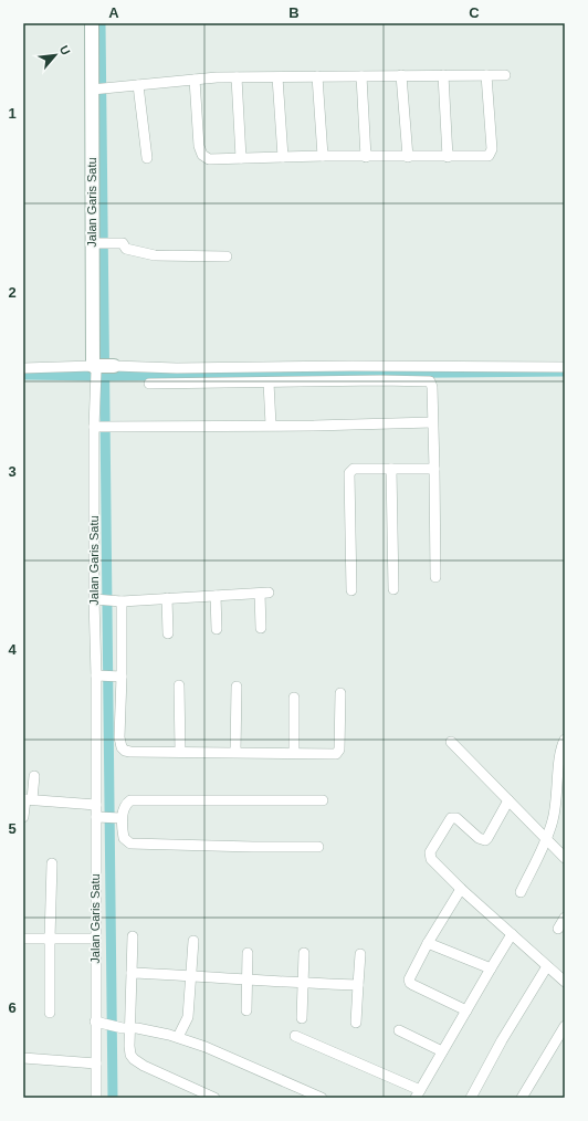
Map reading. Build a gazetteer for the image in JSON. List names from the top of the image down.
{
  "streets": {
    "street": ["Jalan Garis Satu"]
  },
  "north": "top right",
  "grid": {
    "columns": ["A", "B", "C"],
    "rows": [
      "1",
      "2",
      "3",
      "4",
      "5",
      "6"
    ]
  }
}
